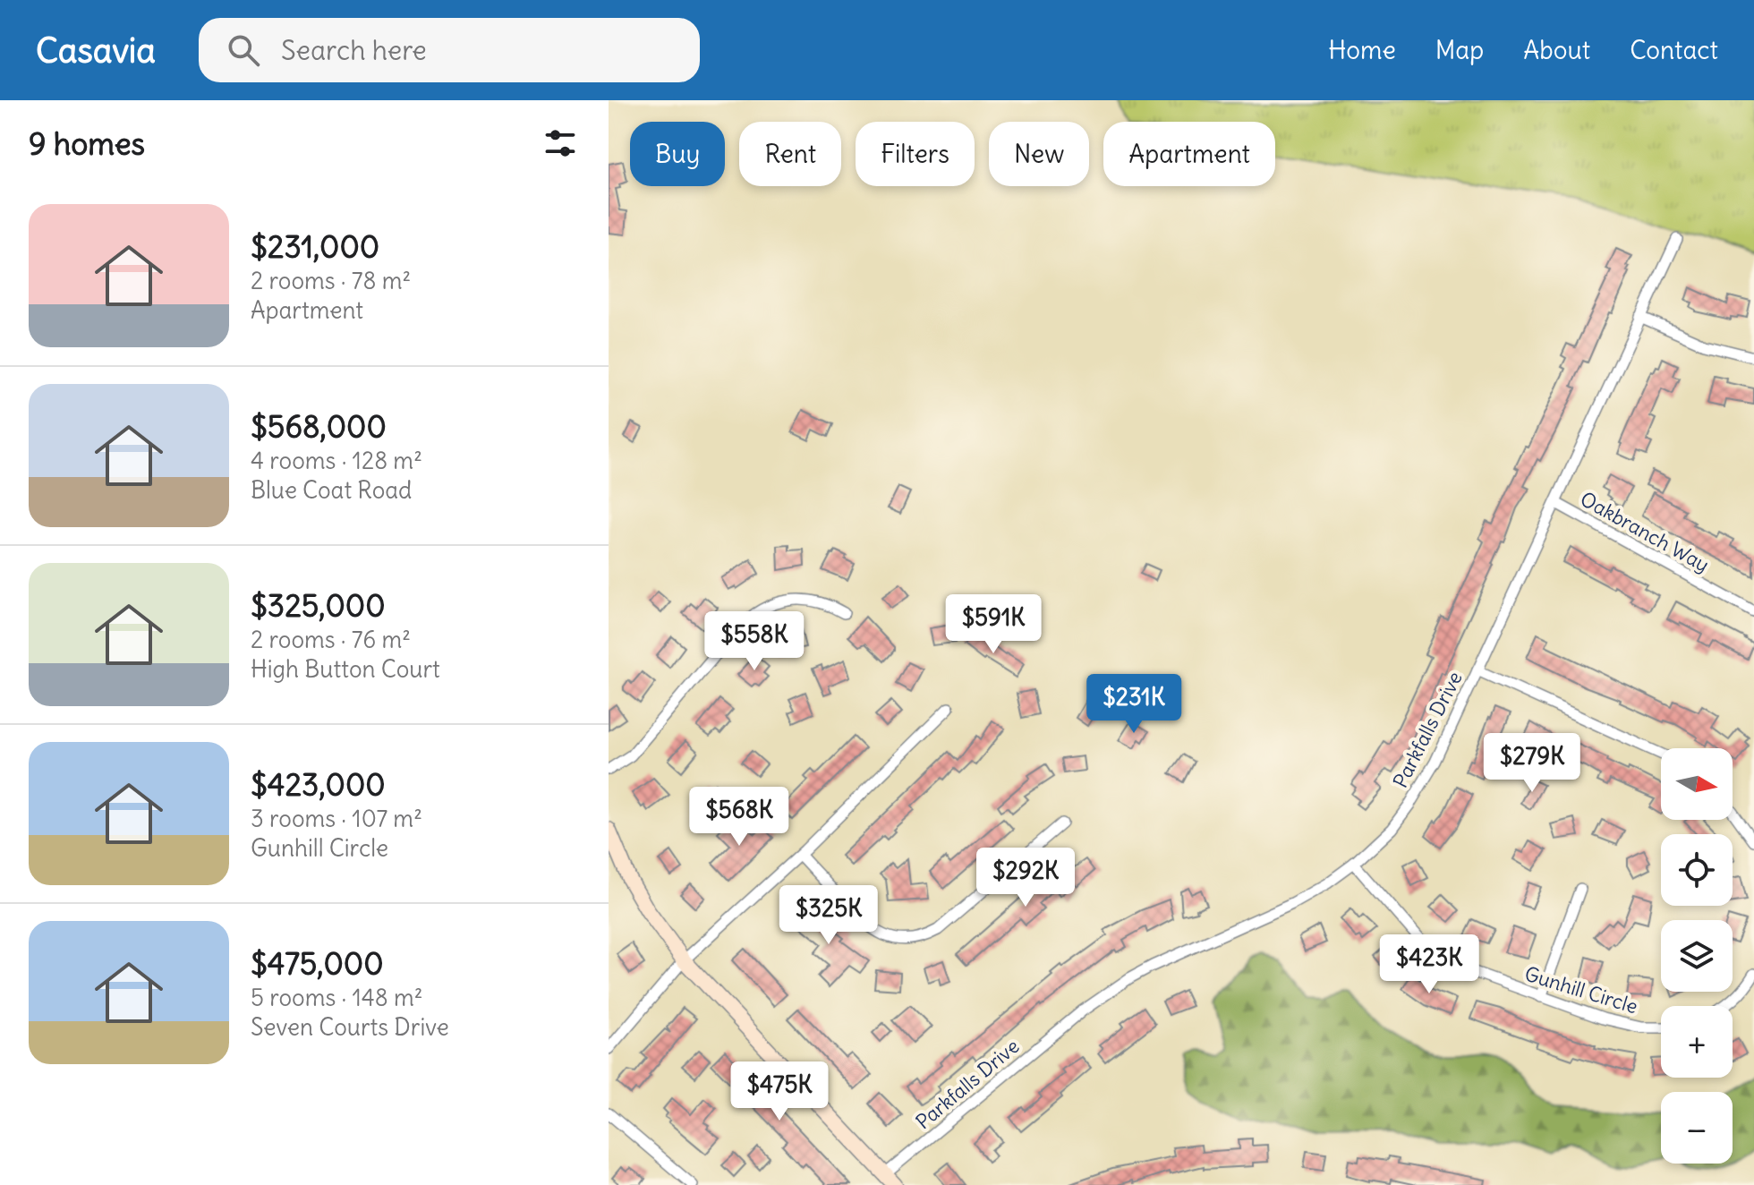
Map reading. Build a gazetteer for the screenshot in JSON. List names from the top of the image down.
{
  "streets": {
    "street": ["Oakbranch Way", "Parkfalls Drive", "Gunhill Circle"]
  },
  "crossings": [
    ["Oakbranch Way", "Parkfalls Drive"],
    ["Parkfalls Drive", "Gunhill Circle"]
  ],
  "north": "right",
  "page": {
    "header": "Casavia",
    "search": "Search here",
    "nav": [
      "Home",
      "Map",
      "About",
      "Contact"
    ],
    "heading": "9 homes",
    "chip": [
      "Buy",
      "Rent",
      "Filters",
      "New",
      "Apartment"
    ],
    "list": [
      {
        "name": "$231,000",
        "note": "2 rooms · 78 m² · Apartment"
      },
      {
        "name": "$568,000",
        "note": "4 rooms · 128 m² · Blue Coat Road"
      },
      {
        "name": "$325,000",
        "note": "2 rooms · 76 m² · High Button Court"
      },
      {
        "name": "$423,000",
        "note": "3 rooms · 107 m² · Gunhill Circle"
      },
      {
        "name": "$475,000",
        "note": "5 rooms · 148 m² · Seven Courts Drive"
      }
    ],
    "price": [
      "$591K",
      "$558K",
      "$231K",
      "$279K",
      "$568K",
      "$292K",
      "$325K",
      "$423K",
      "$475K"
    ],
    "map_buttons": ["+", "−"]
  }
}
